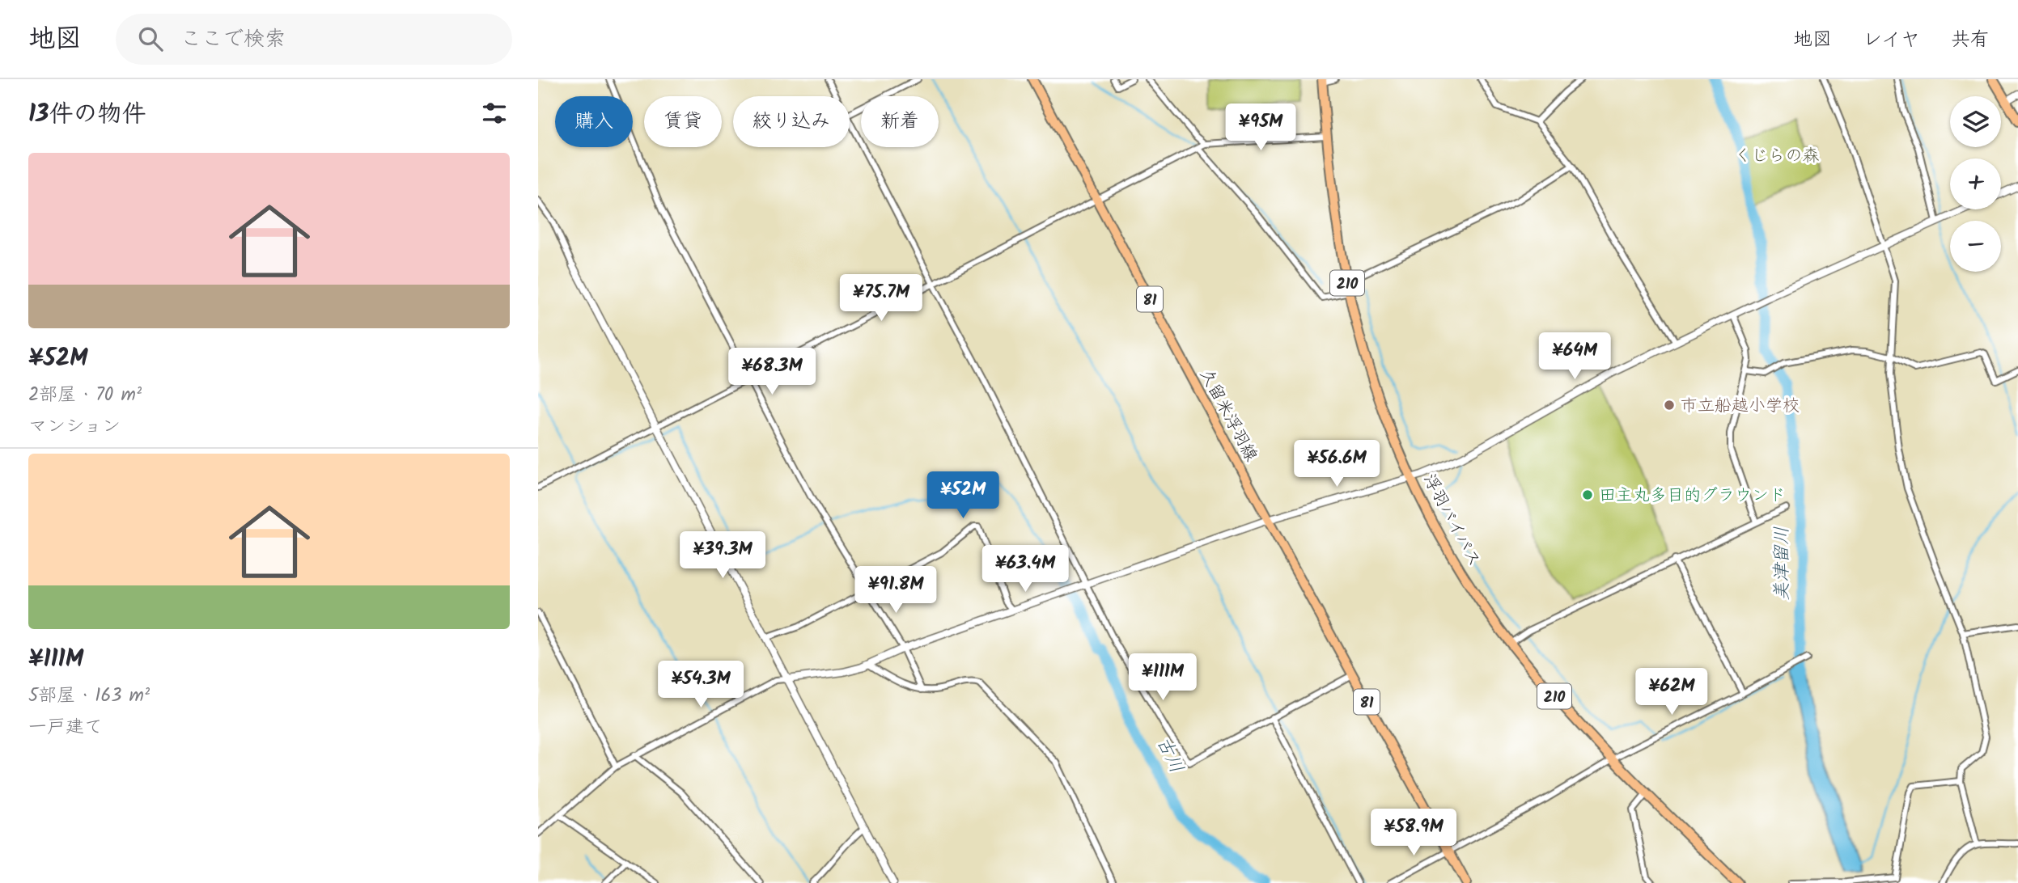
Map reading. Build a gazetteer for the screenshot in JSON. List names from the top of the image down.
{
  "streets": {
    "main road": [
      "210",
      "81",
      "久留米浮羽線",
      "浮羽バイパス"
    ]
  },
  "water": ["美津留川", "古川"],
  "parks": ["くじらの森"],
  "places": ["市立船越小学校", "田主丸多目的グラウンド"],
  "page": {
    "header": "地図",
    "search": "ここで検索",
    "nav": ["地図", "レイヤ", "共有"],
    "heading": "13件の物件",
    "map_buttons": ["+", "−"],
    "chip": [
      "購入",
      "賃貸",
      "絞り込み",
      "新着"
    ],
    "price": [
      "¥95M",
      "¥75.7M",
      "¥64M",
      "¥68.3M",
      "¥56.6M",
      "¥52M",
      "¥39.3M",
      "¥63.4M",
      "¥91.8M",
      "¥111M",
      "¥54.3M",
      "¥62M",
      "¥58.9M"
    ],
    "list": [
      {
        "name": "¥52M",
        "note": "2部屋 · 70 m² · マンション"
      },
      {
        "name": "¥111M",
        "note": "5部屋 · 163 m² · 一戸建て"
      }
    ]
  }
}
